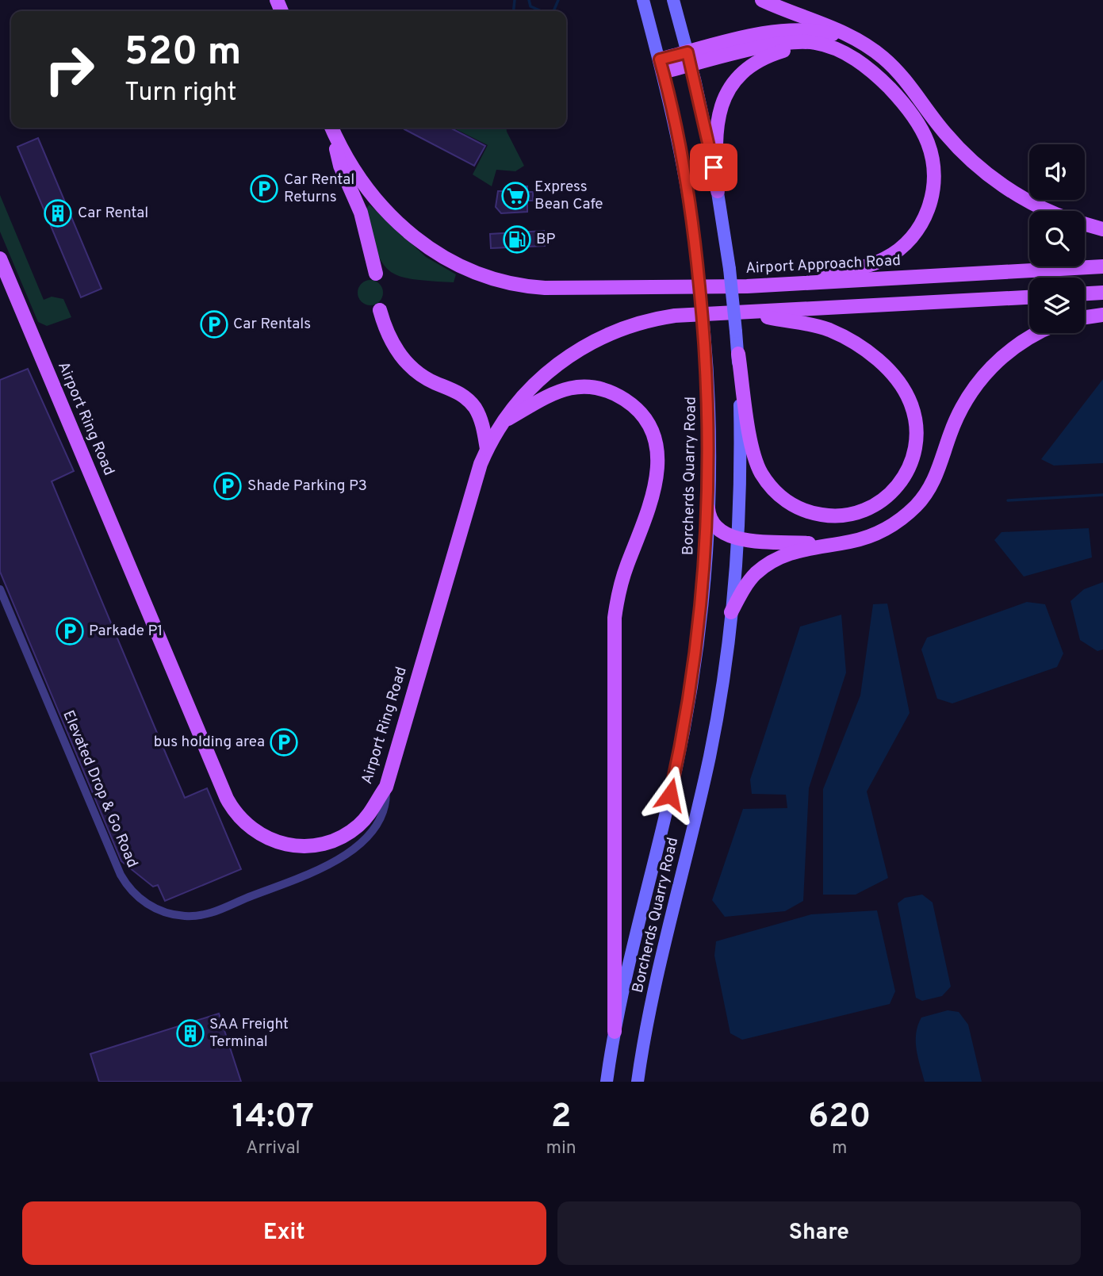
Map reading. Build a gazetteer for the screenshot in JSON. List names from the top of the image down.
{
  "streets": {
    "main road": ["Airport Approach Road", "Airport Ring Road", "Borcherds Quarry Road"],
    "street": ["Elevated Drop & Go Road"]
  },
  "crossings": [
    ["Airport Ring Road", "Elevated Drop & Go Road"]
  ],
  "places": {
    "parking": [
      "Car Rental Returns",
      "Car Rentals",
      "Shade Parking P3",
      "Parkade P1",
      "bus holding area"
    ],
    "supermarket": ["Express Bean Cafe"],
    "building": ["Car Rental", "SAA Freight Terminal"],
    "fuel station": ["BP"]
  },
  "page": {
    "turn": ["520 m", "Turn right"],
    "eta": [
      "14:07",
      "Arrival",
      "2",
      "min",
      "620",
      "m"
    ],
    "buttons": ["Exit", "Share"]
  }
}
